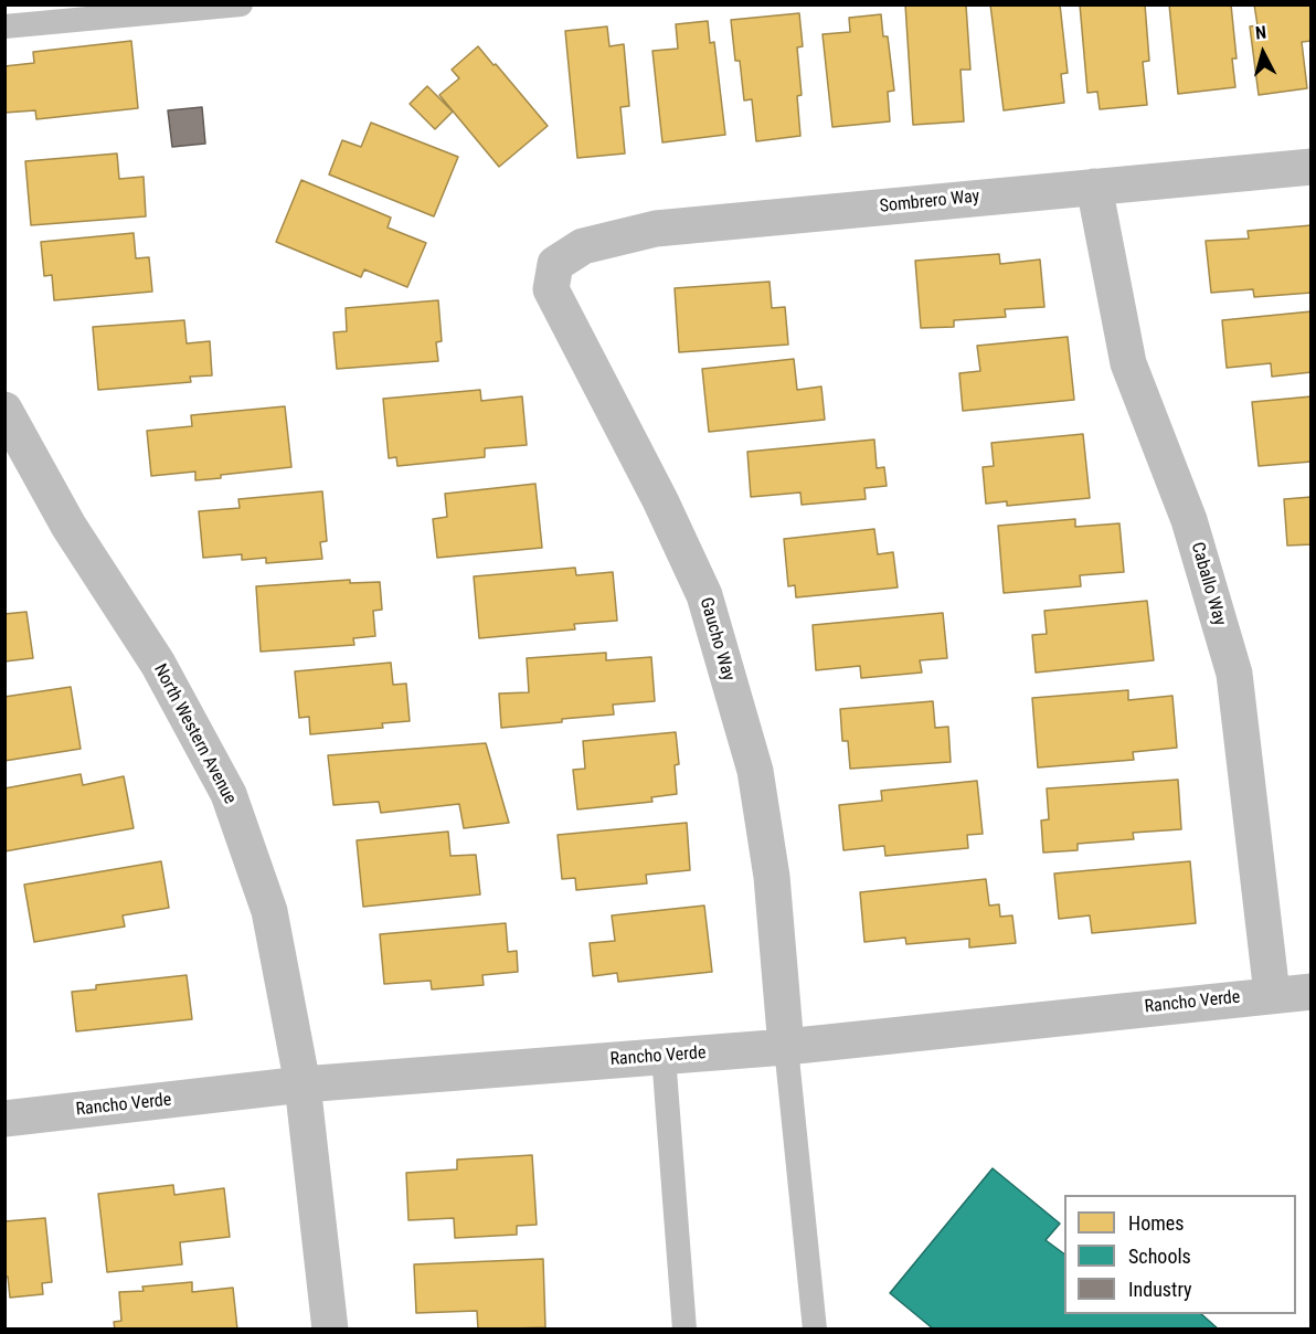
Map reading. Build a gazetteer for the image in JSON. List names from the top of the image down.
{
  "streets": {
    "street": [
      "Sombrero Way",
      "Caballo Way",
      "Gaucho Way",
      "North Western Avenue",
      "Rancho Verde"
    ]
  },
  "crossings": [
    ["Sombrero Way", "Caballo Way"],
    ["Sombrero Way", "Gaucho Way"],
    ["Caballo Way", "Rancho Verde"],
    ["Gaucho Way", "Rancho Verde"],
    ["North Western Avenue", "Rancho Verde"]
  ],
  "legend": ["Homes", "Schools", "Industry"],
  "north": "top"
}
